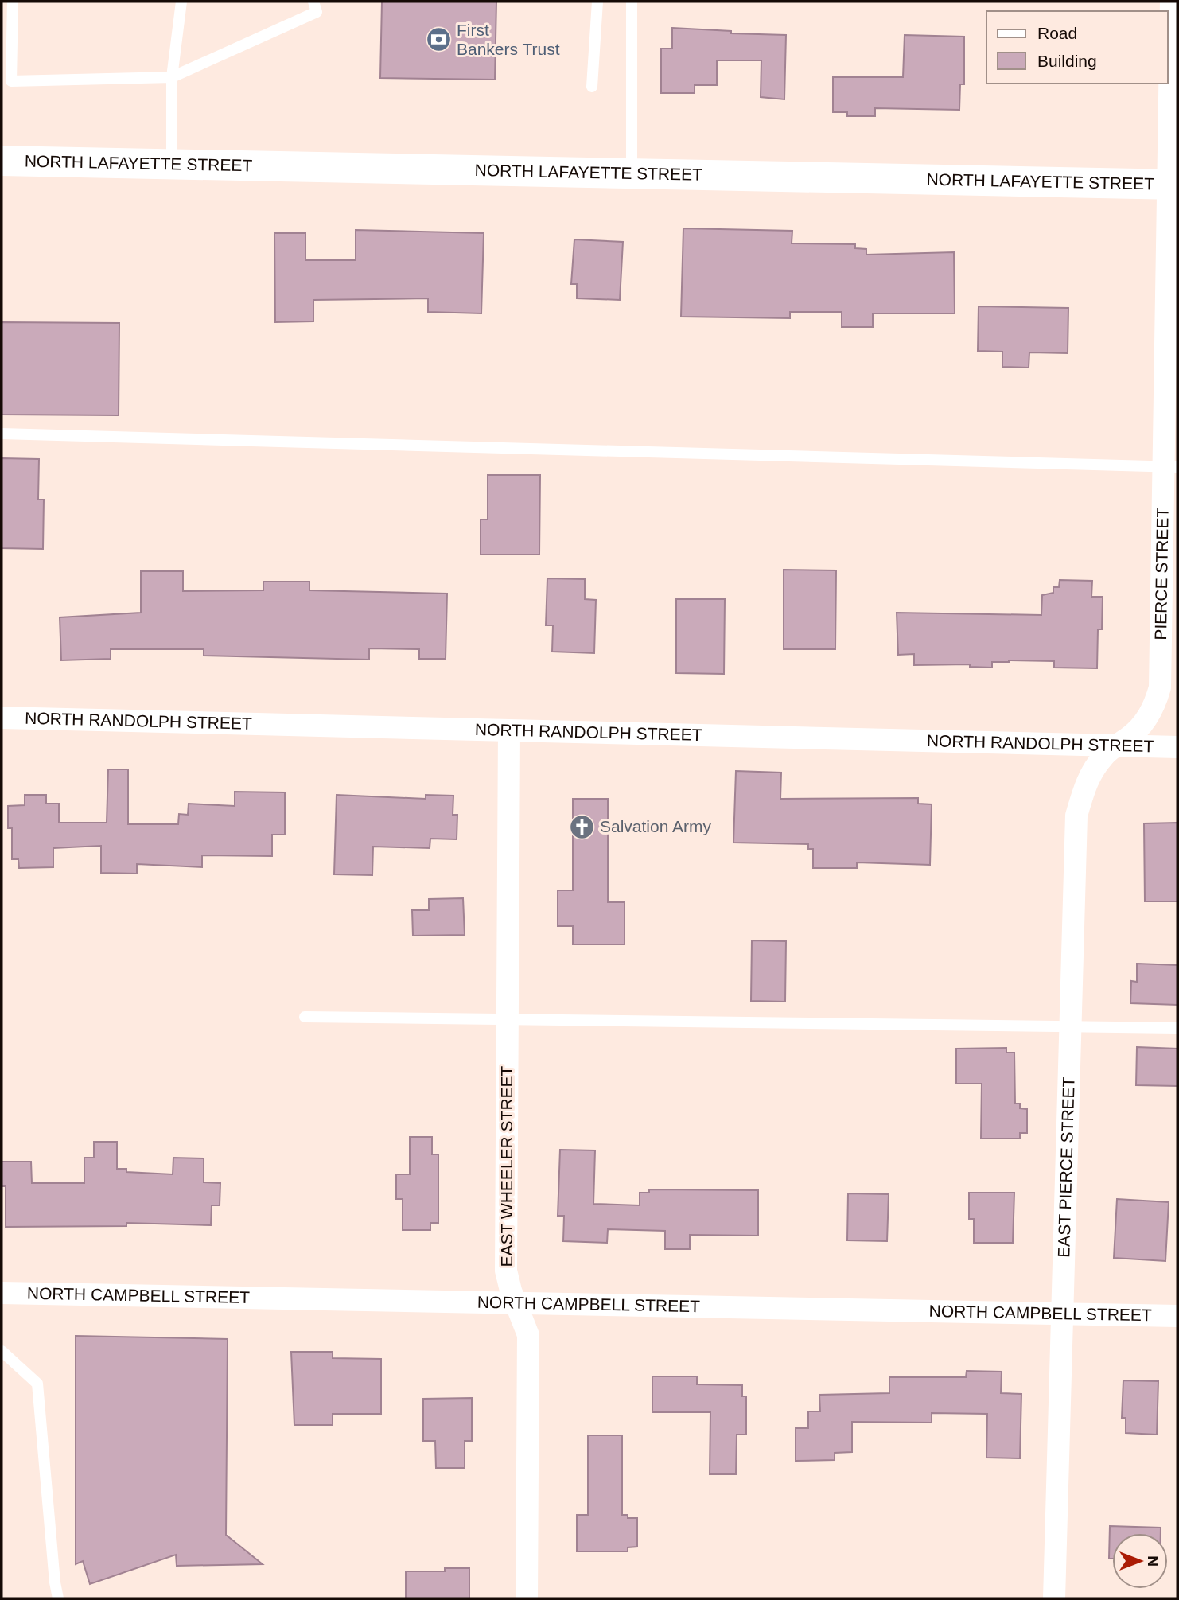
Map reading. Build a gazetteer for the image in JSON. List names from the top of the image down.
{
  "streets": {
    "highway": ["NORTH LAFAYETTE STREET"],
    "street": [
      "PIERCE STREET",
      "NORTH RANDOLPH STREET",
      "EAST WHEELER STREET",
      "EAST PIERCE STREET",
      "NORTH CAMPBELL STREET"
    ]
  },
  "crossings": [
    ["NORTH LAFAYETTE STREET", "PIERCE STREET"],
    ["PIERCE STREET", "NORTH RANDOLPH STREET"],
    ["PIERCE STREET", "EAST PIERCE STREET"],
    ["NORTH RANDOLPH STREET", "EAST WHEELER STREET"],
    ["NORTH RANDOLPH STREET", "EAST PIERCE STREET"],
    ["EAST WHEELER STREET", "NORTH CAMPBELL STREET"],
    ["EAST PIERCE STREET", "NORTH CAMPBELL STREET"]
  ],
  "places": {
    "bank": ["First Bankers Trust"],
    "church": ["Salvation Army"]
  },
  "legend": ["Road", "Building"],
  "north": "right"
}
